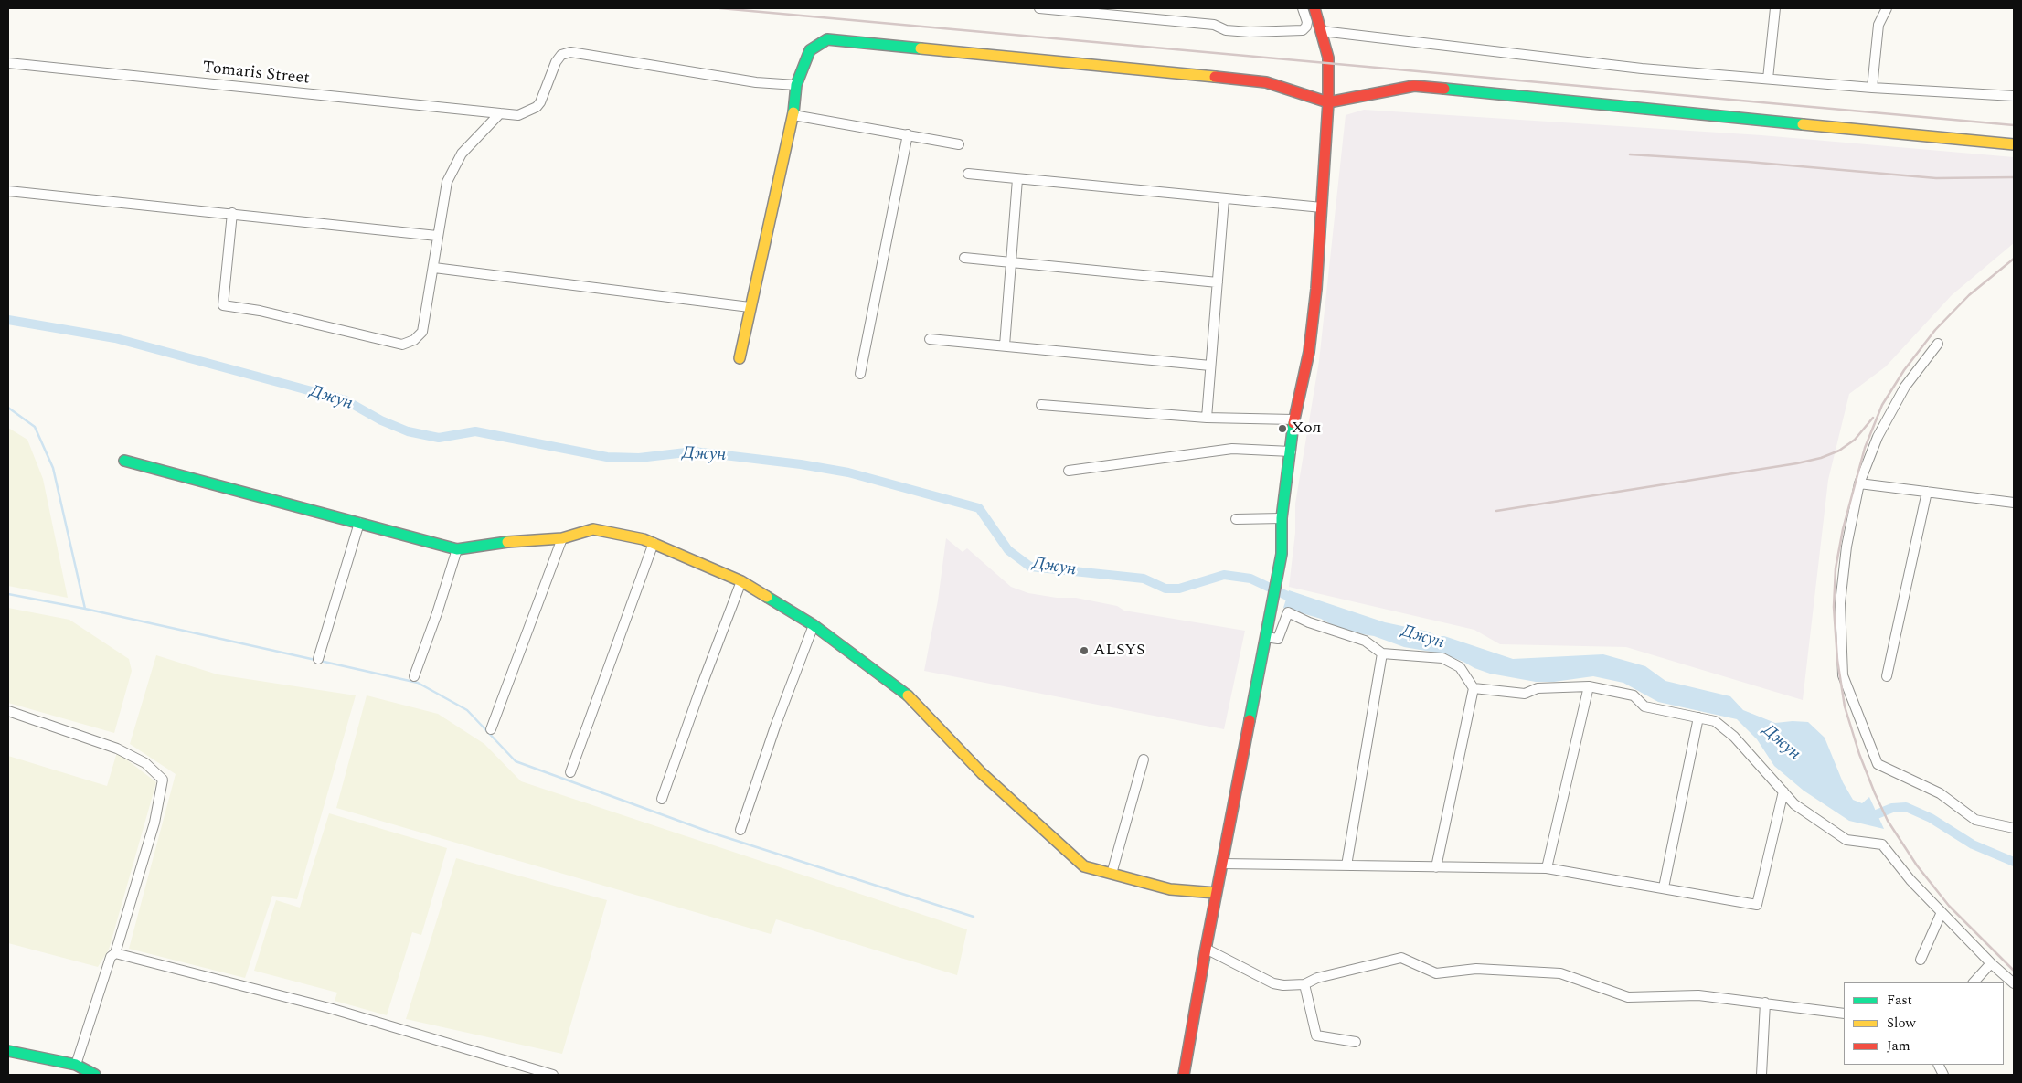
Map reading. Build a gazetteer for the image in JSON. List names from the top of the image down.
{
  "streets": {
    "street": ["Tomaris Street"]
  },
  "water": ["Джун"],
  "places": ["Хол", "ALSYS"],
  "legend": ["Fast", "Slow", "Jam"]
}
